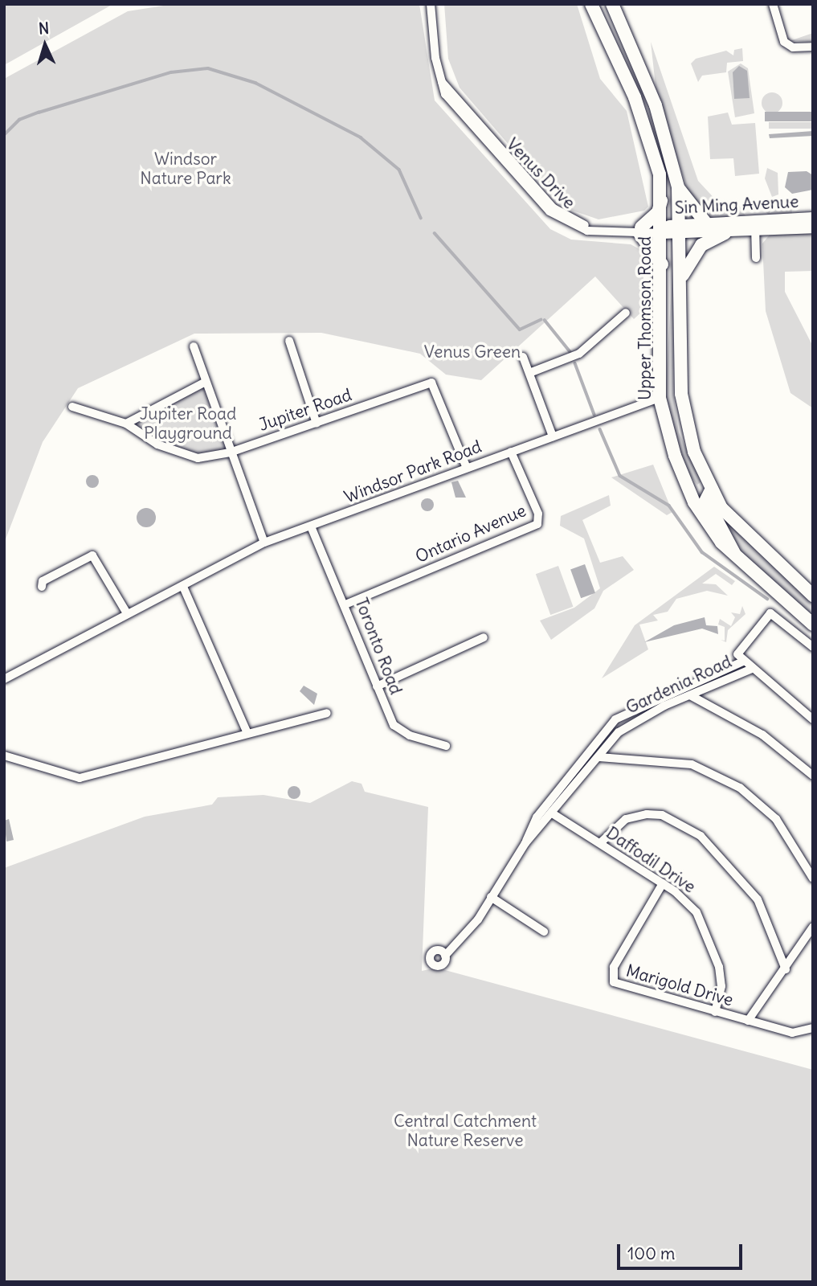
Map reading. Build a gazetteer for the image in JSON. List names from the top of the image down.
{
  "streets": {
    "main road": ["Venus Drive", "Sin Ming Avenue", "Upper Thomson Road"],
    "street": [
      "Jupiter Road",
      "Windsor Park Road",
      "Ontario Avenue",
      "Toronto Road",
      "Gardenia Road",
      "Daffodil Drive",
      "Marigold Drive"
    ]
  },
  "crossings": [
    ["Venus Drive", "Sin Ming Avenue"],
    ["Venus Drive", "Upper Thomson Road"],
    ["Sin Ming Avenue", "Upper Thomson Road"],
    ["Upper Thomson Road", "Windsor Park Road"],
    ["Jupiter Road", "Windsor Park Road"],
    ["Windsor Park Road", "Ontario Avenue"],
    ["Windsor Park Road", "Toronto Road"],
    ["Ontario Avenue", "Toronto Road"],
    ["Gardenia Road", "Daffodil Drive"],
    ["Daffodil Drive", "Marigold Drive"]
  ],
  "parks": [
    "Windsor Nature Park",
    "Venus Green",
    "Jupiter Road Playground",
    "Central Catchment Nature Reserve"
  ],
  "scale_bar": "100 m",
  "north": "top"
}
